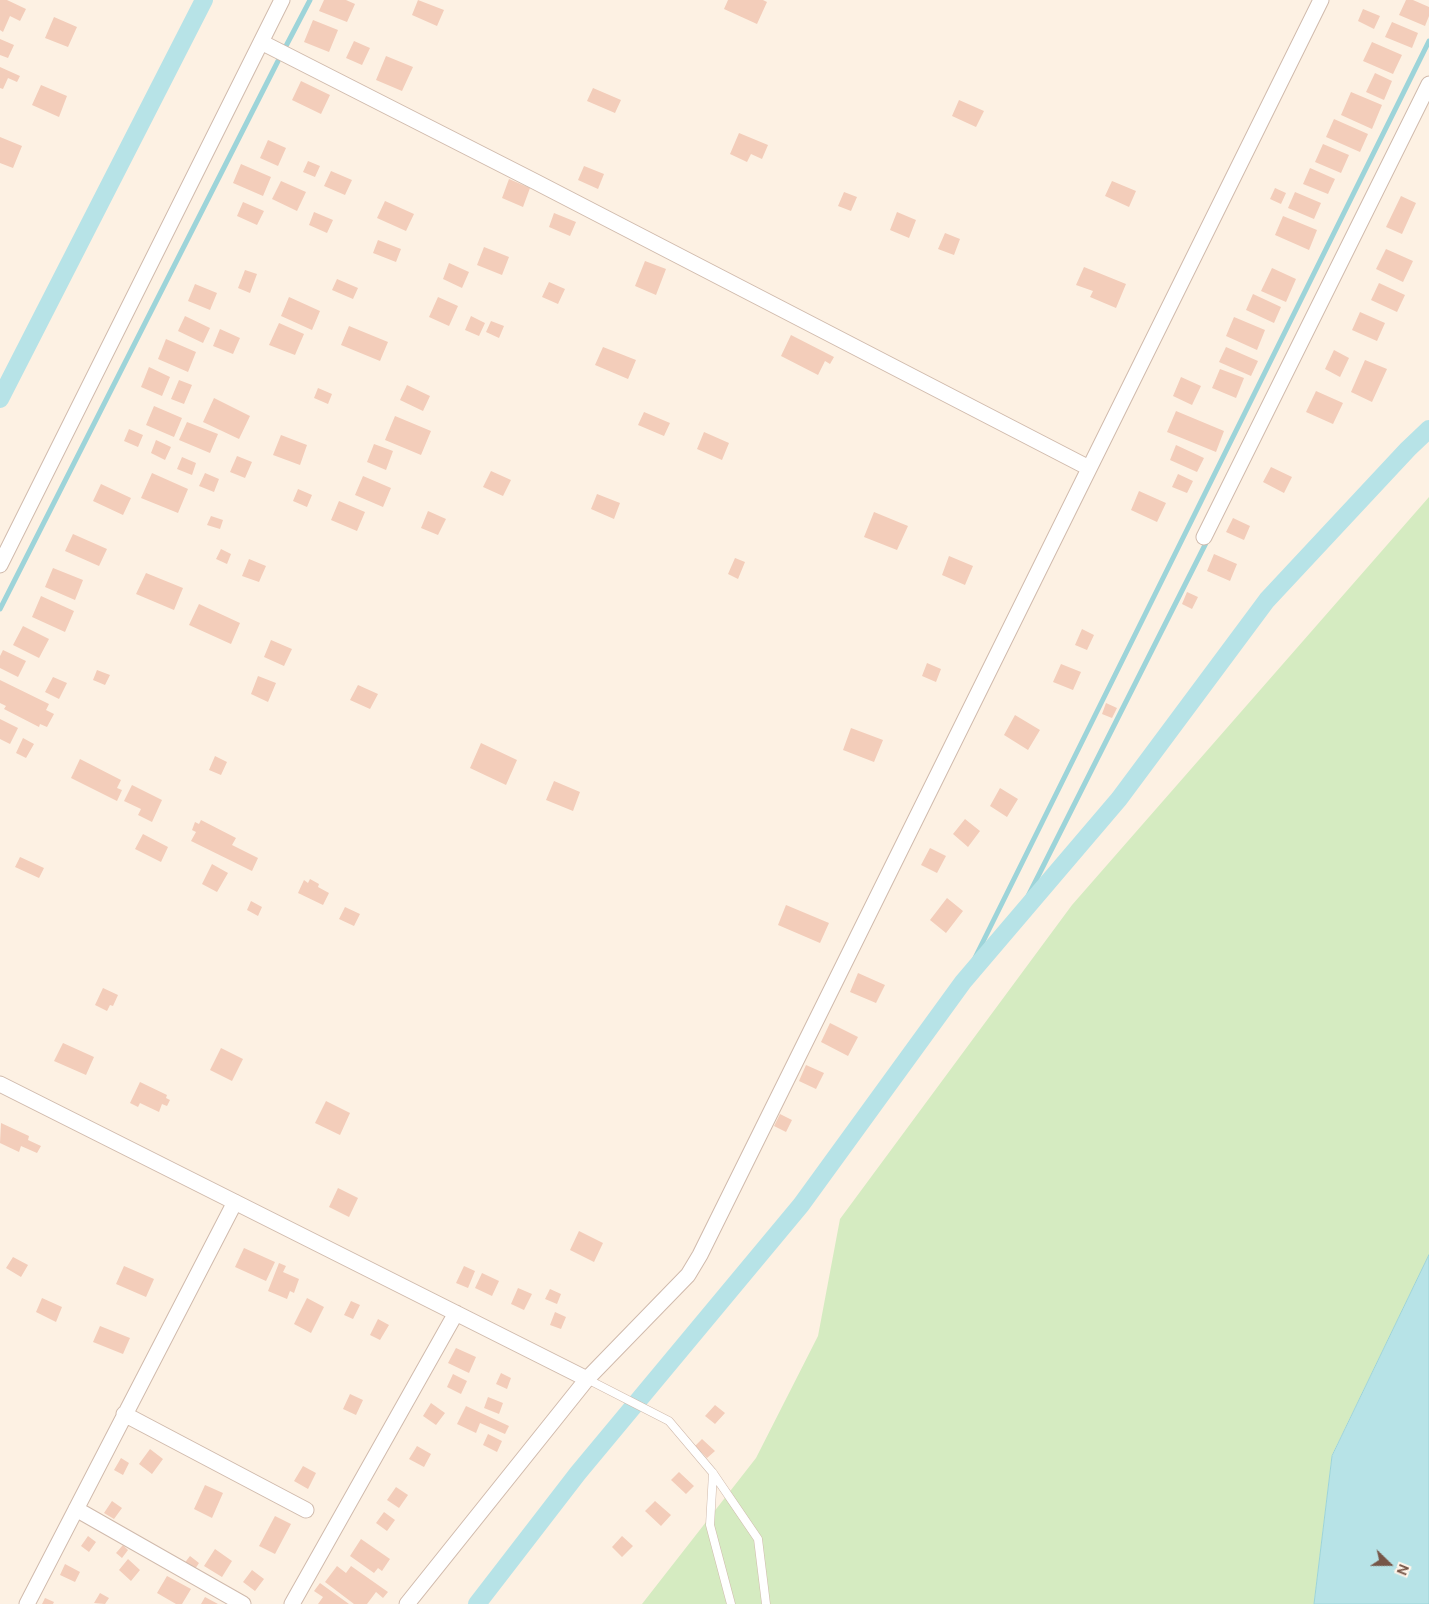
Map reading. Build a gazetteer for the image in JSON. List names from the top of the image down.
{
  "north": "right"
}
